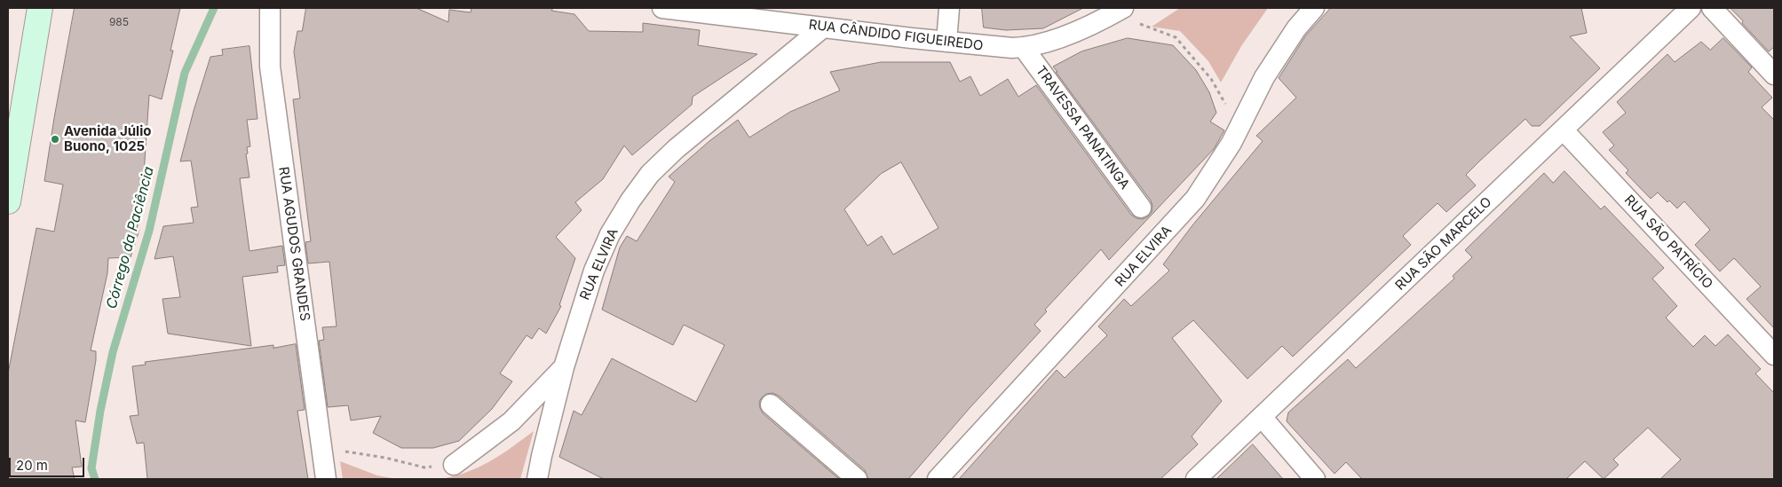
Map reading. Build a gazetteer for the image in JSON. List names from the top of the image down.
{
  "streets": {
    "street": [
      "RUA CÂNDIDO FIGUEIREDO",
      "TRAVESSA PANATINGA",
      "RUA SÃO PATRÍCIO",
      "RUA AGUDOS GRANDES",
      "RUA SÃO MARCELO",
      "RUA ELVIRA"
    ]
  },
  "crossings": [
    ["RUA CÂNDIDO FIGUEIREDO", "TRAVESSA PANATINGA"],
    ["RUA CÂNDIDO FIGUEIREDO", "RUA ELVIRA"],
    ["RUA SÃO PATRÍCIO", "RUA SÃO MARCELO"]
  ],
  "water": ["Córrego da Paciência"],
  "places": ["Avenida Júlio Buono, 1025"],
  "house_numbers": ["985"],
  "scale_bar": "20 m"
}
